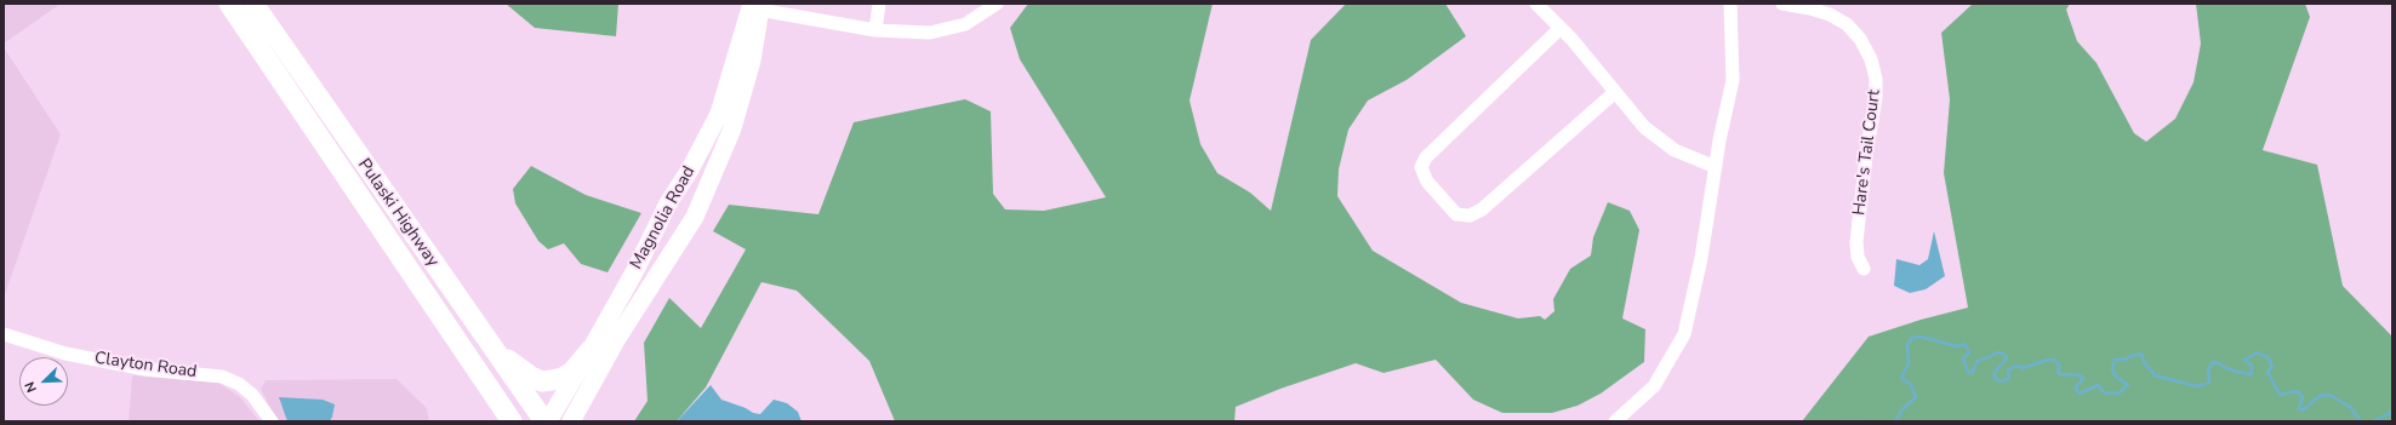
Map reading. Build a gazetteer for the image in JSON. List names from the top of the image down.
{
  "streets": {
    "highway": ["Pulaski Highway"],
    "main road": ["Magnolia Road"],
    "street": ["Hare's Tail Court", "Clayton Road"]
  },
  "north": "bottom left"
}
